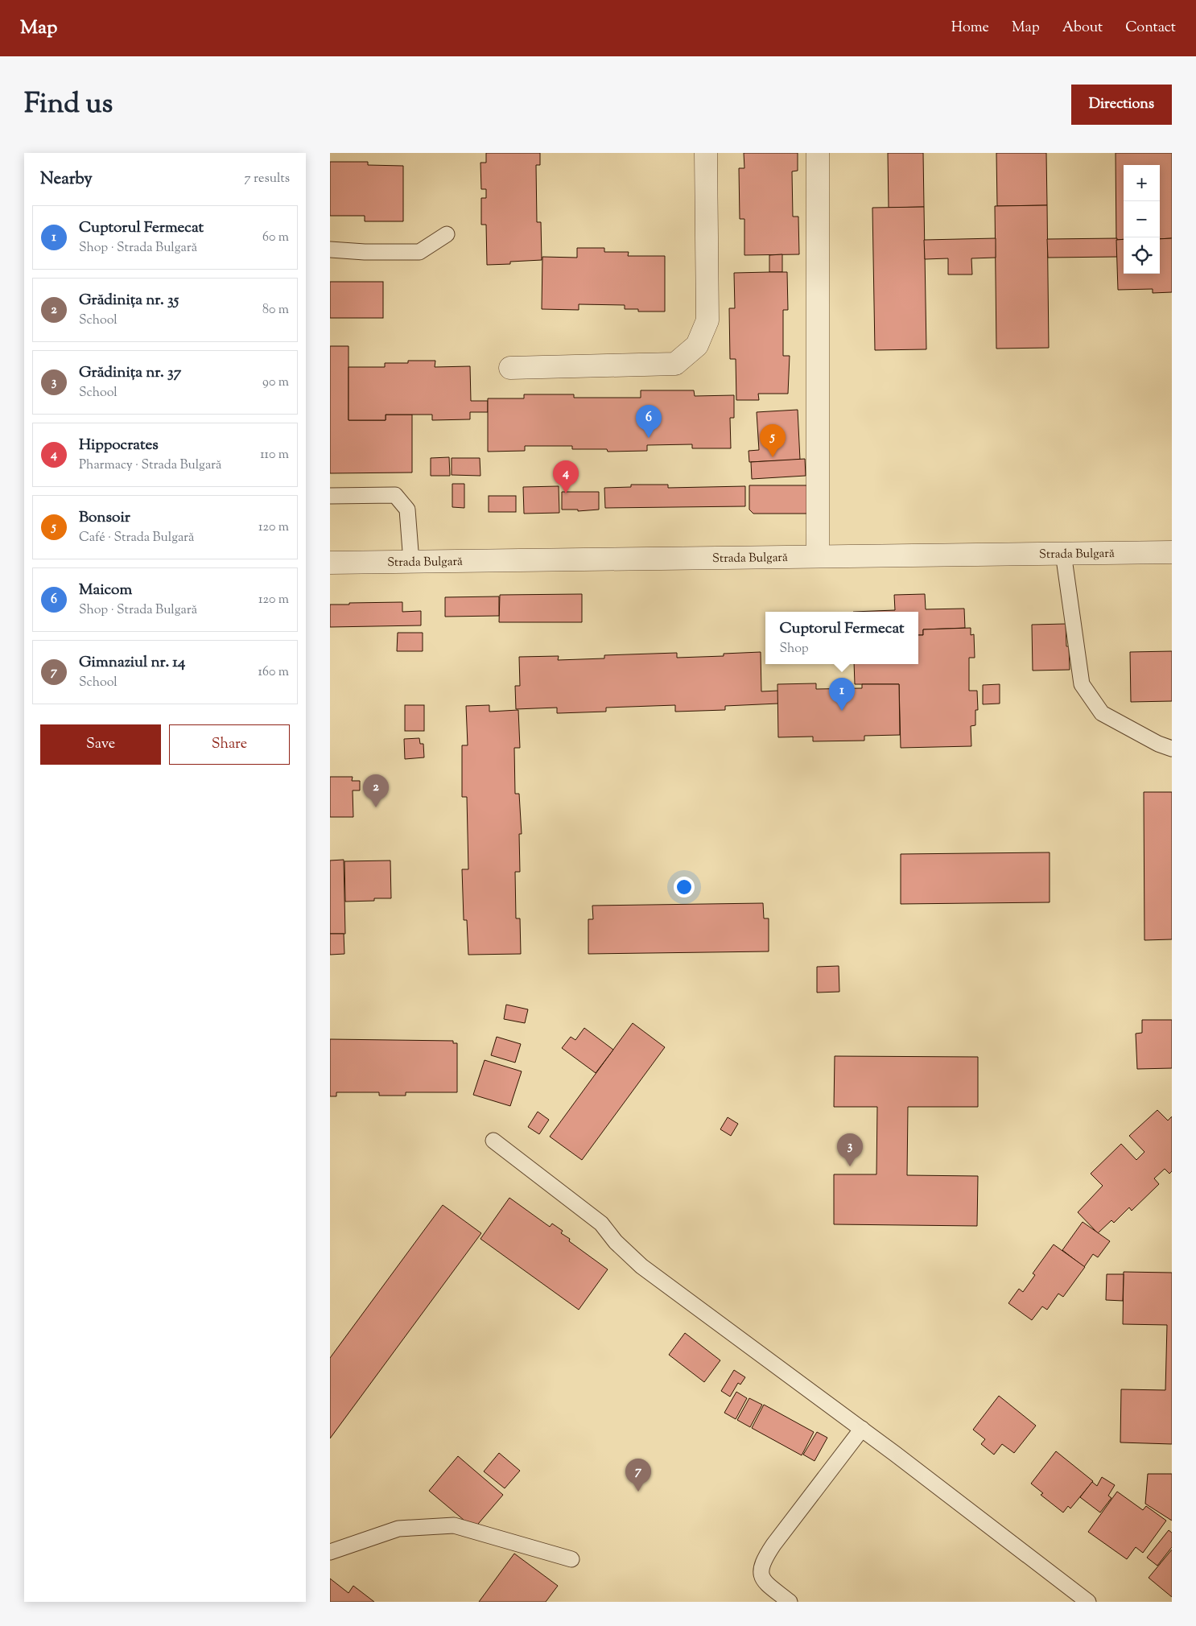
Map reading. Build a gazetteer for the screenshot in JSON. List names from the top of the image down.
{
  "streets": {
    "street": ["Strada Bulgară"]
  },
  "page": {
    "header": "Map",
    "nav": [
      "Home",
      "Map",
      "About",
      "Contact"
    ],
    "title": "Find us",
    "buttons": [
      "Directions",
      ["Save", "Share"]
    ],
    "heading": ["Nearby", "7 results"],
    "map_buttons": ["+", "−"],
    "list": [
      {
        "mark": "1",
        "name": "Cuptorul Fermecat",
        "note": "Shop · Strada Bulgară",
        "value": "60 m"
      },
      {
        "mark": "2",
        "name": "Grădinița nr. 35",
        "note": "School",
        "value": "80 m"
      },
      {
        "mark": "3",
        "name": "Grădinița nr. 37",
        "note": "School",
        "value": "90 m"
      },
      {
        "mark": "4",
        "name": "Hippocrates",
        "note": "Pharmacy · Strada Bulgară",
        "value": "110 m"
      },
      {
        "mark": "5",
        "name": "Bonsoir",
        "note": "Café · Strada Bulgară",
        "value": "120 m"
      },
      {
        "mark": "6",
        "name": "Maicom",
        "note": "Shop · Strada Bulgară",
        "value": "120 m"
      },
      {
        "mark": "7",
        "name": "Gimnaziul nr. 14",
        "note": "School",
        "value": "160 m"
      }
    ],
    "pins": [
      "6",
      "5",
      "4",
      "1",
      "2",
      "3",
      "7"
    ],
    "popup": ["Cuptorul Fermecat", "Shop"]
  }
}
